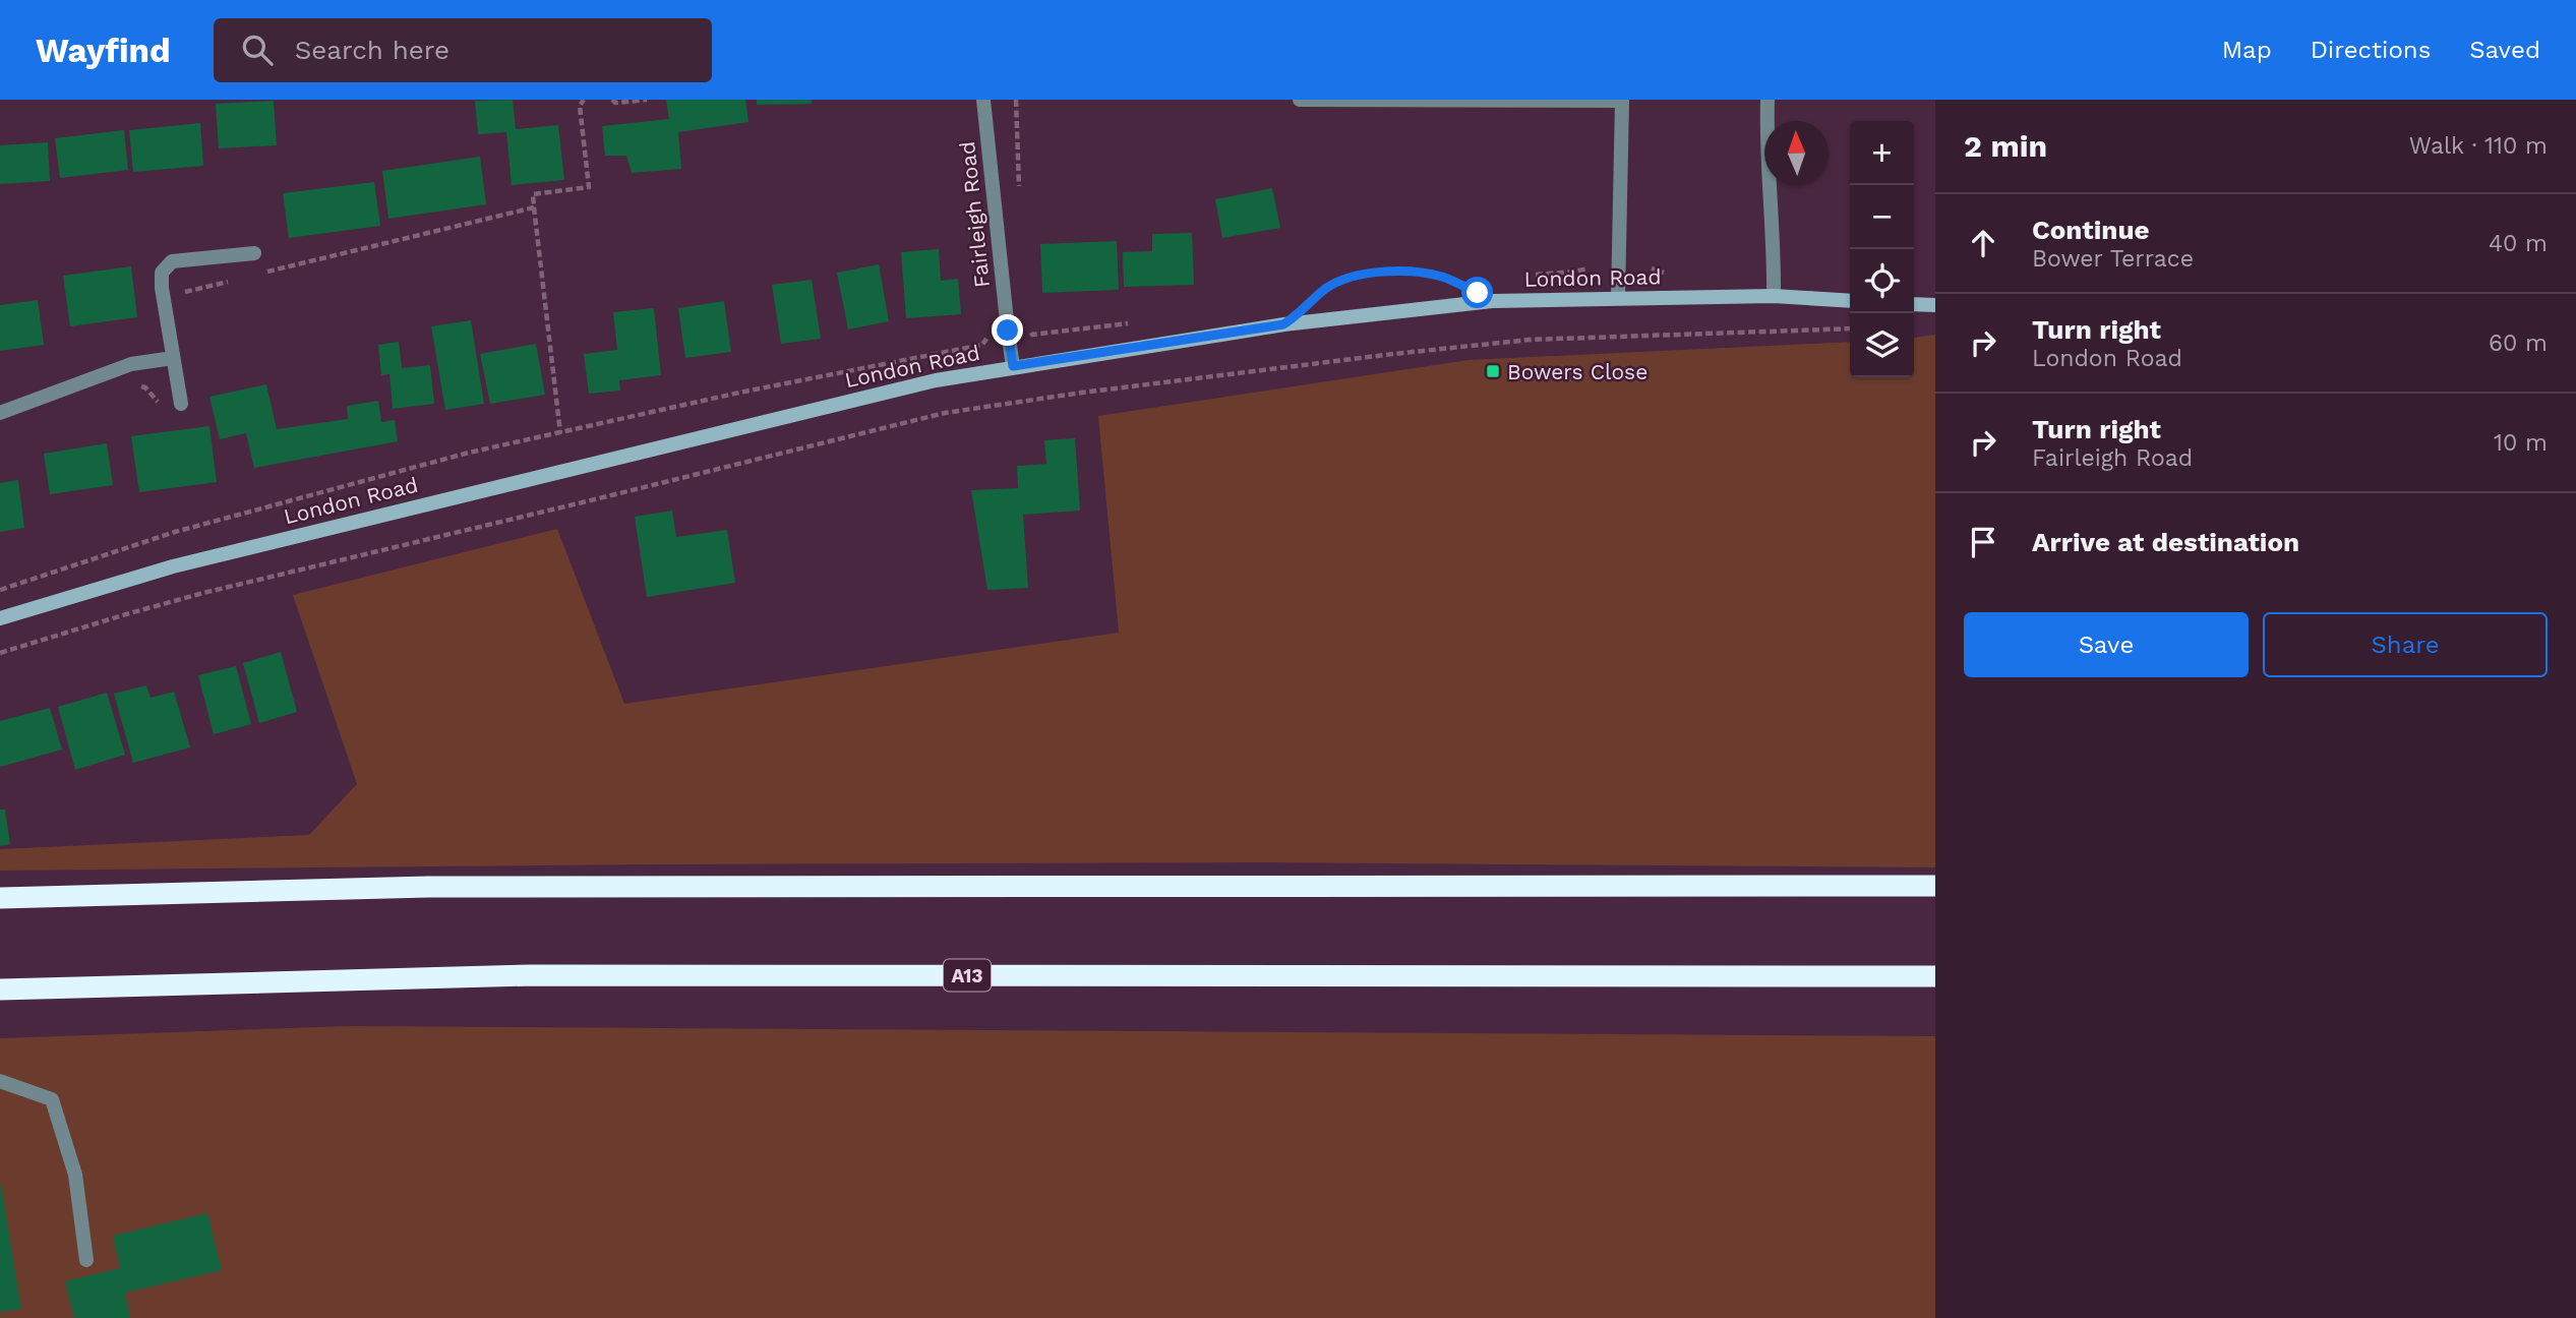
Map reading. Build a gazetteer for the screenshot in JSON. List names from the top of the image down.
{
  "streets": {
    "highway": ["A13"],
    "main road": ["London Road"],
    "street": ["Fairleigh Road"]
  },
  "crossings": [
    ["Fairleigh Road", "London Road"]
  ],
  "places": {
    "transit": ["Bowers Close"]
  },
  "north": "top",
  "page": {
    "header": "Wayfind",
    "search": "Search here",
    "nav": ["Map", "Directions", "Saved"],
    "heading": ["2 min", "Walk · 110 m"],
    "map_buttons": ["+", "−"],
    "list": [
      ["Continue", "Bower Terrace", "40 m"],
      ["Turn right", "London Road", "60 m"],
      ["Turn right", "Fairleigh Road", "10 m"],
      "Arrive at destination"
    ],
    "buttons": ["Save", "Share"]
  }
}
